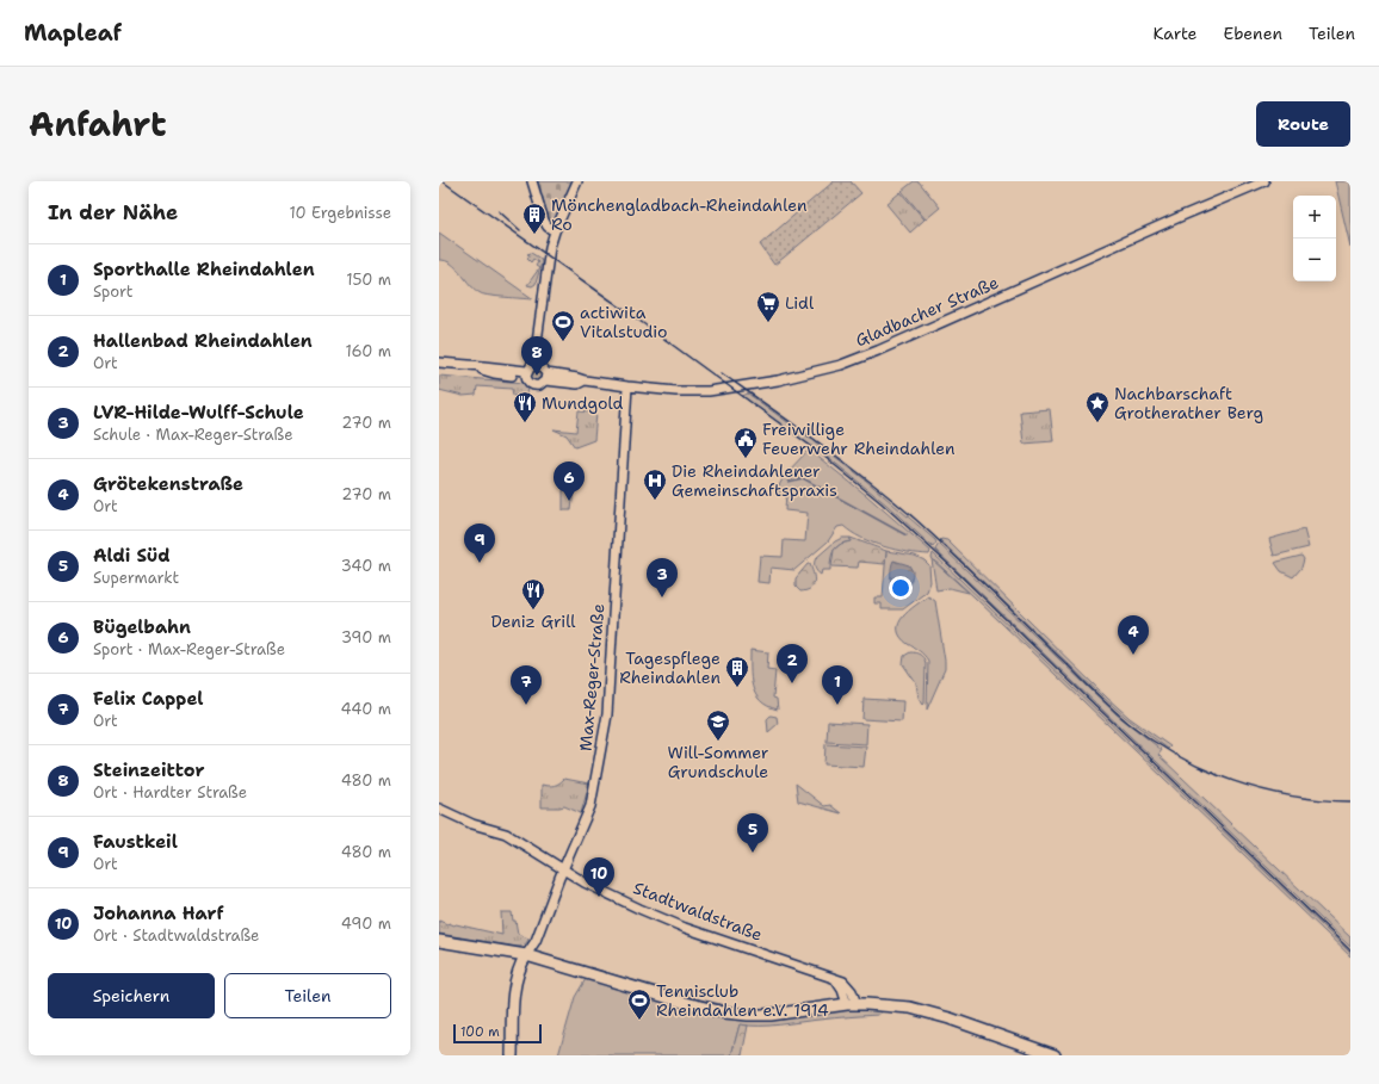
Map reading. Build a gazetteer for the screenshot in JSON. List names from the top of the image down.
{
  "streets": {
    "street": ["Gladbacher Straße", "Max-Reger-Straße", "Stadtwaldstraße"]
  },
  "crossings": [
    ["Gladbacher Straße", "Max-Reger-Straße"],
    ["Max-Reger-Straße", "Stadtwaldstraße"]
  ],
  "places": {
    "building": ["Mönchengladbach-Rheindahlen Ro", "Tagespflege Rheindahlen"],
    "supermarket": ["Lidl"],
    "sports": ["actiwita Vitalstudio", "Tennisclub Rheindahlen e.V. 1914"],
    "restaurant": ["Mundgold", "Deniz Grill"],
    "place": ["Nachbarschaft Grotherather Berg"],
    "public building": ["Freiwillige Feuerwehr Rheindahlen"],
    "hospital": ["Die Rheindahlener Gemeinschaftspraxis"],
    "school or university": ["Will-Sommer Grundschule"]
  },
  "scale_bar": "100 m",
  "page": {
    "header": "Mapleaf",
    "nav": ["Karte", "Ebenen", "Teilen"],
    "title": "Anfahrt",
    "buttons": [
      "Route",
      ["Speichern", "Teilen"]
    ],
    "heading": ["In der Nähe", "10 Ergebnisse"],
    "map_buttons": ["+", "−"],
    "list": [
      {
        "mark": "1",
        "name": "Sporthalle Rheindahlen",
        "note": "Sport",
        "value": "150 m"
      },
      {
        "mark": "2",
        "name": "Hallenbad Rheindahlen",
        "note": "Ort",
        "value": "160 m"
      },
      {
        "mark": "3",
        "name": "LVR-Hilde-Wulff-Schule",
        "note": "Schule · Max-Reger-Straße",
        "value": "270 m"
      },
      {
        "mark": "4",
        "name": "Grötekenstraße",
        "note": "Ort",
        "value": "270 m"
      },
      {
        "mark": "5",
        "name": "Aldi Süd",
        "note": "Supermarkt",
        "value": "340 m"
      },
      {
        "mark": "6",
        "name": "Bügelbahn",
        "note": "Sport · Max-Reger-Straße",
        "value": "390 m"
      },
      {
        "mark": "7",
        "name": "Felix Cappel",
        "note": "Ort",
        "value": "440 m"
      },
      {
        "mark": "8",
        "name": "Steinzeittor",
        "note": "Ort · Hardter Straße",
        "value": "480 m"
      },
      {
        "mark": "9",
        "name": "Faustkeil",
        "note": "Ort",
        "value": "480 m"
      },
      {
        "mark": "10",
        "name": "Johanna Harf",
        "note": "Ort · Stadtwaldstraße",
        "value": "490 m"
      }
    ],
    "pins": [
      "8",
      "6",
      "9",
      "3",
      "4",
      "2",
      "1",
      "7",
      "5",
      "10"
    ],
    "scale": "100 m"
  }
}
